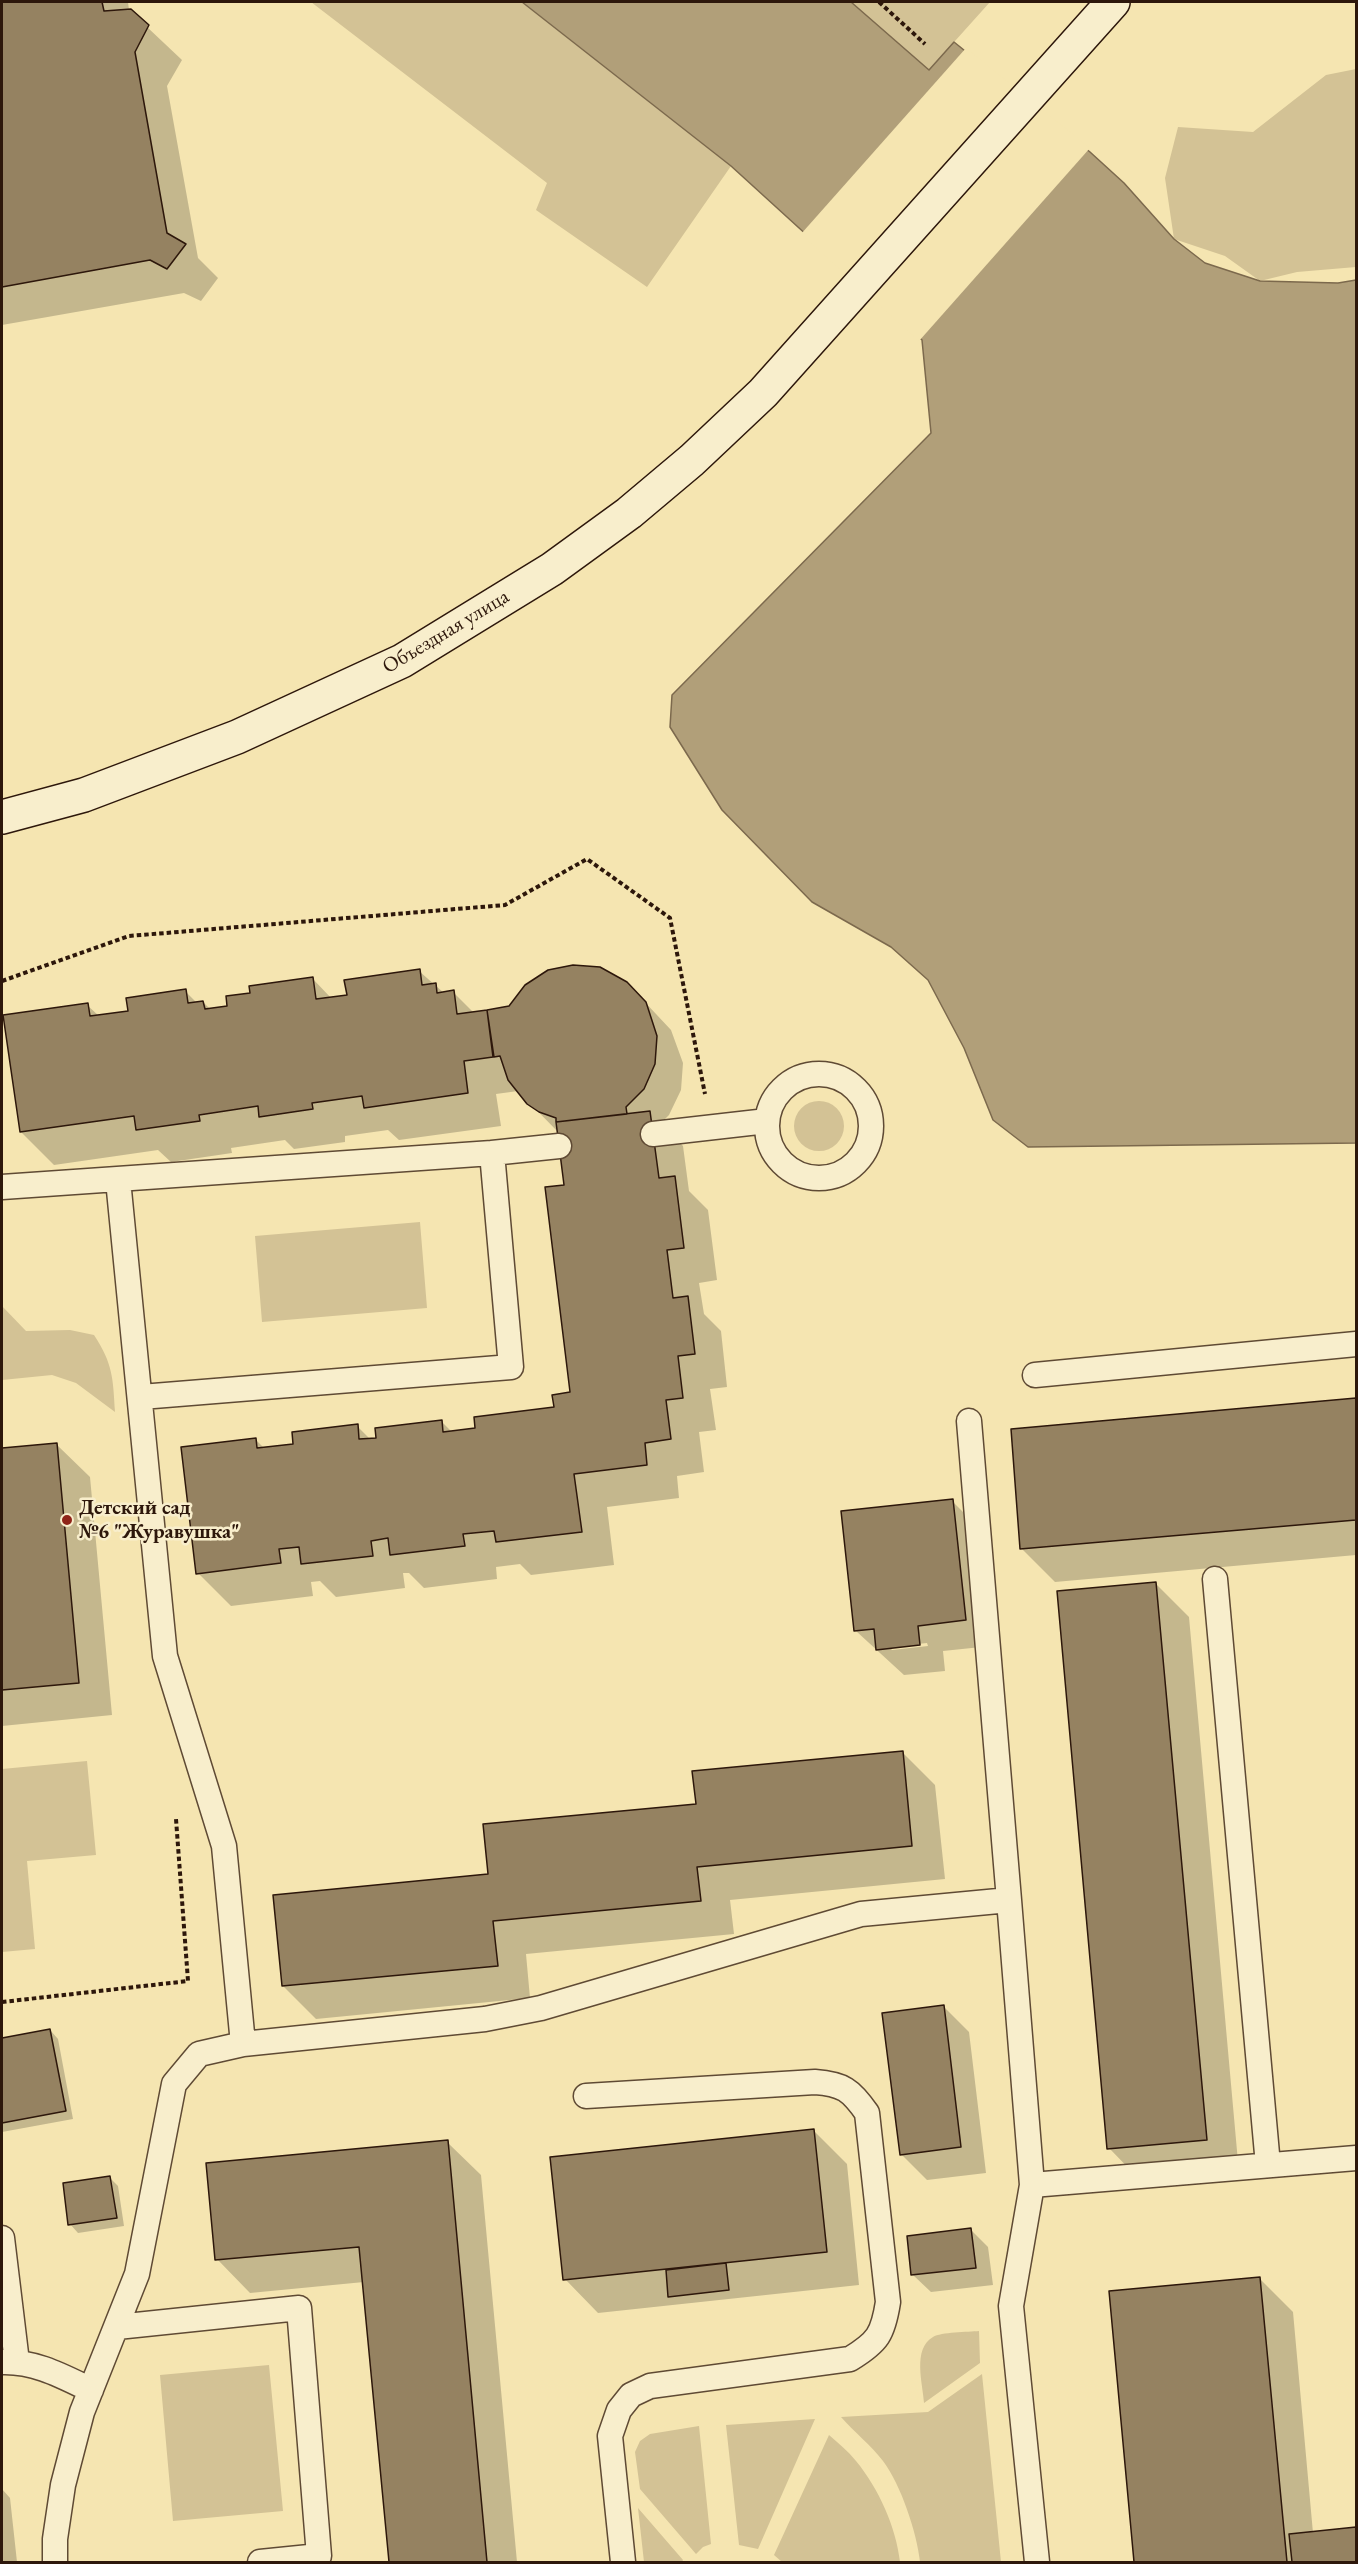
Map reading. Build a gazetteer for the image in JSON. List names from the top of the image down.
{
  "streets": {
    "main road": ["Объездная улица"]
  },
  "places": ["Детский сад №6 \"Журавушка\""]
}
